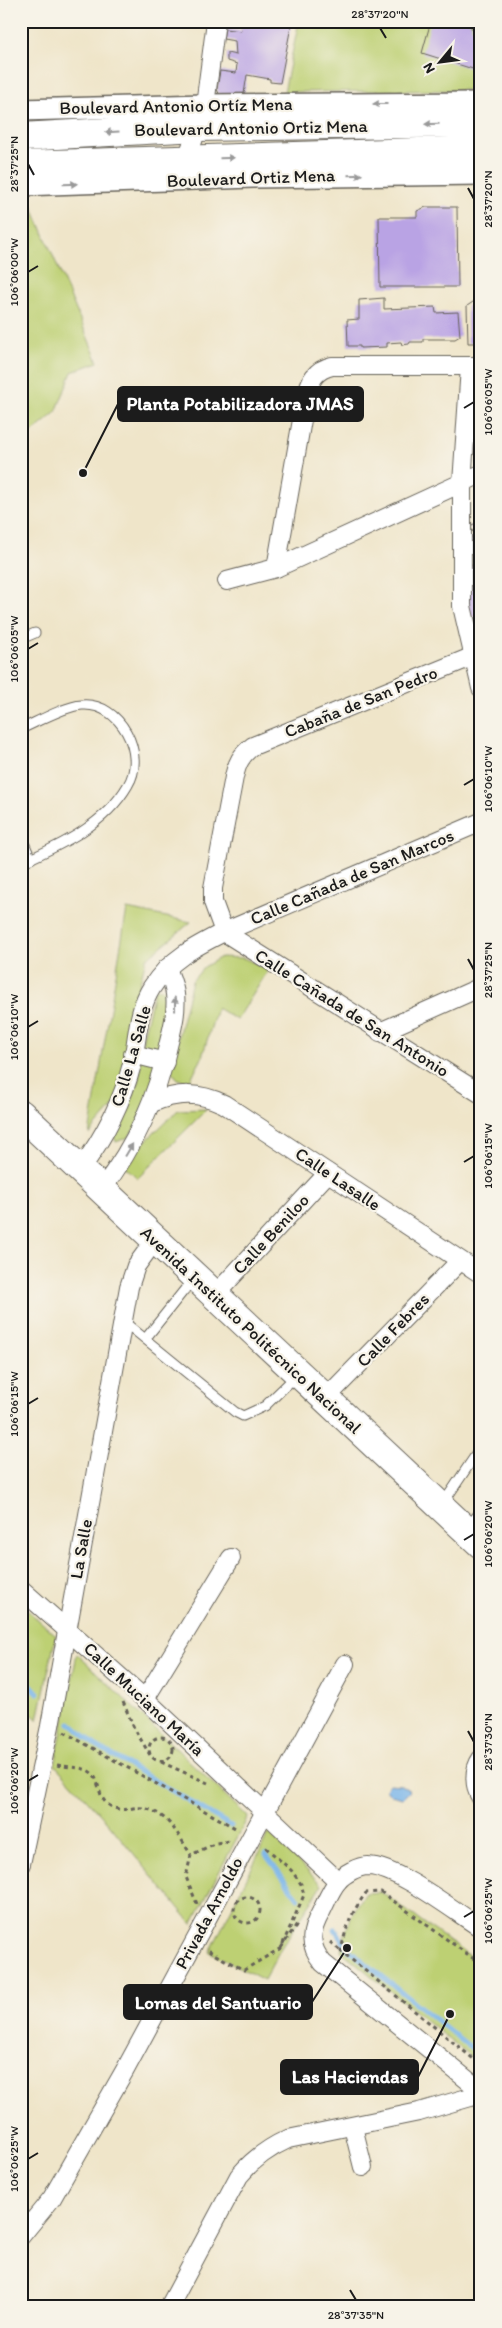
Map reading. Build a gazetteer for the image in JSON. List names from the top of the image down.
{
  "streets": {
    "main road": ["Boulevard Antonio Ortiz Mena", "Avenida Instituto Politécnico Nacional"],
    "street": [
      "Boulevard Antonio Ortíz Mena",
      "Boulevard Ortiz Mena",
      "Cabaña de San Pedro",
      "Calle Cañada de San Marcos",
      "Calle Cañada de San Antonio",
      "Calle La Salle",
      "Calle Lasalle",
      "Calle Beniloo",
      "Calle Febres",
      "La Salle",
      "Calle Muciano María",
      "Privada Arnoldo"
    ]
  },
  "crossings": [
    ["Boulevard Antonio Ortíz Mena", "Boulevard Antonio Ortiz Mena"],
    ["Cabaña de San Pedro", "Calle Cañada de San Marcos"],
    ["Cabaña de San Pedro", "Calle Cañada de San Antonio"],
    ["Cabaña de San Pedro", "Calle La Salle"],
    ["Calle Cañada de San Marcos", "Calle Cañada de San Antonio"],
    ["Calle Cañada de San Marcos", "Calle La Salle"],
    ["Calle Cañada de San Antonio", "Calle La Salle"],
    ["Calle La Salle", "Calle Lasalle"],
    ["Calle La Salle", "Avenida Instituto Politécnico Nacional"],
    ["Calle Lasalle", "Calle Beniloo"],
    ["Calle Lasalle", "Calle Febres"],
    ["Calle Beniloo", "Avenida Instituto Politécnico Nacional"],
    ["Avenida Instituto Politécnico Nacional", "Calle Febres"],
    ["Avenida Instituto Politécnico Nacional", "La Salle"],
    ["La Salle", "Calle Muciano María"],
    ["Calle Muciano María", "Privada Arnoldo"]
  ],
  "one_way": ["Boulevard Antonio Ortíz Mena", "Boulevard Ortiz Mena"],
  "places": ["Planta Potabilizadora JMAS", "Lomas del Santuario", "Las Haciendas"],
  "north": "bottom left",
  "coordinates": [
    "28°37'20\"N",
    "28°37'25\"N",
    "106°06'00\"W",
    "106°06'05\"W",
    "106°06'10\"W",
    "106°06'15\"W",
    "106°06'20\"W",
    "28°37'30\"N",
    "106°06'25\"W",
    "28°37'35\"N"
  ]
}
